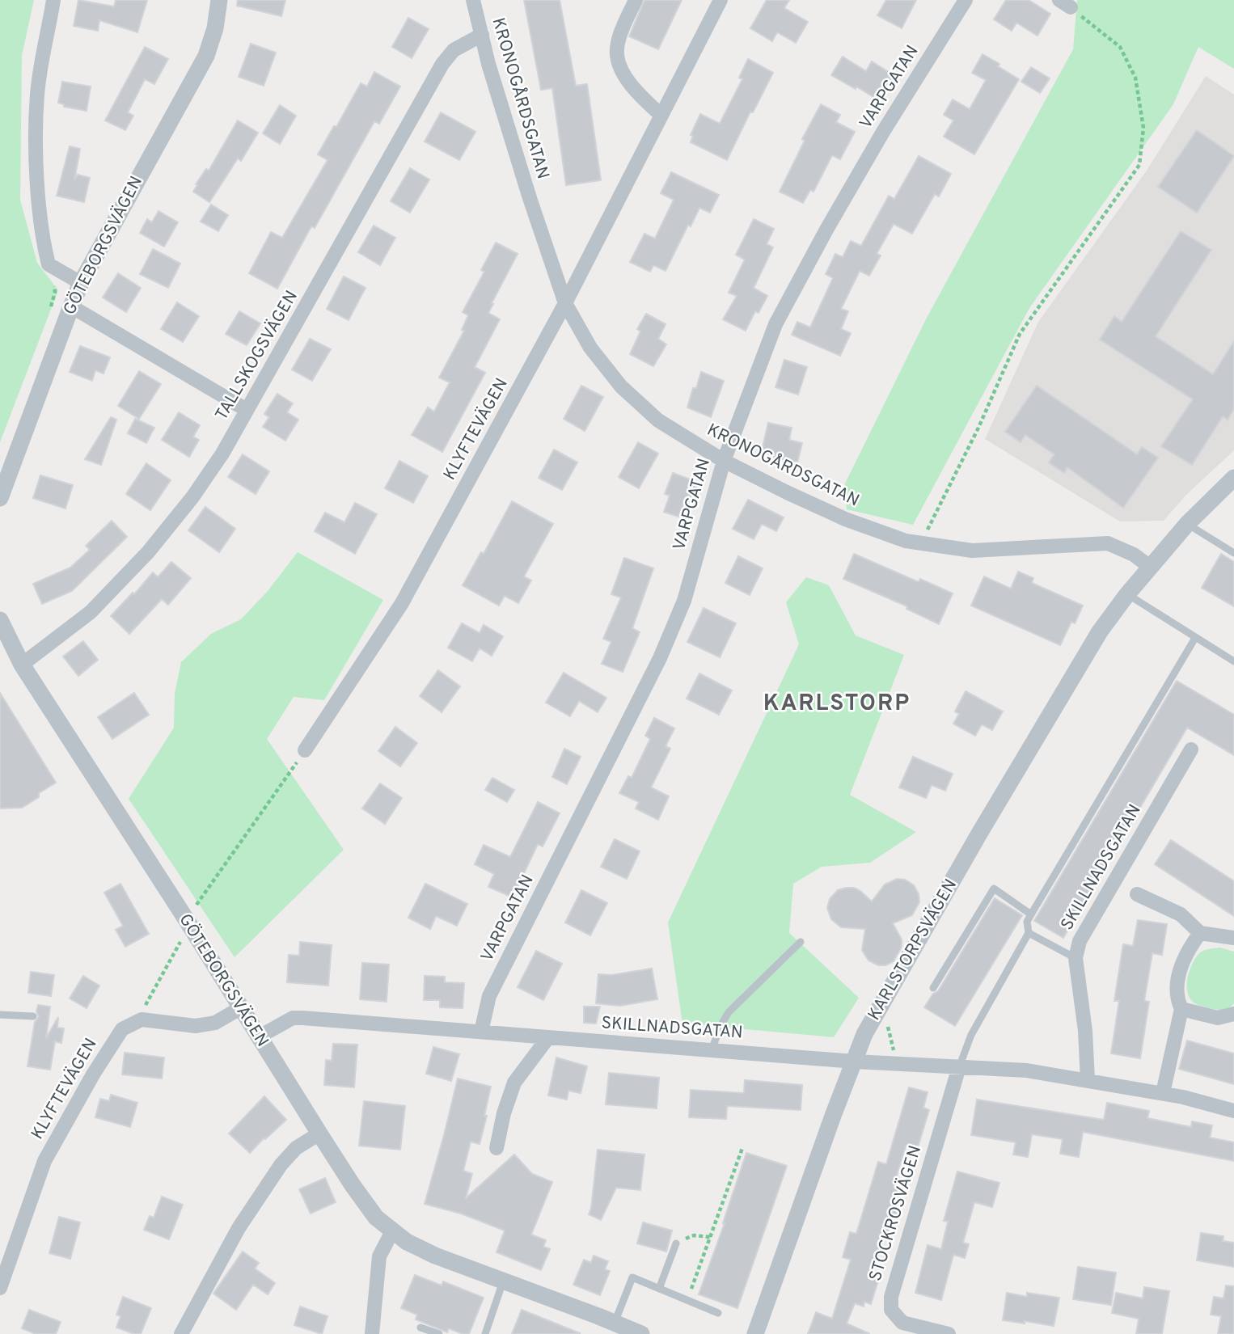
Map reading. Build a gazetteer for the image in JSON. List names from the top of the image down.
{
  "streets": {
    "street": [
      "VARPGATAN",
      "KRONOGÅRDSGATAN",
      "GÖTEBORGSVÄGEN",
      "TALLSKOGSVÄGEN",
      "KLYFTEVÄGEN",
      "SKILLNADSGATAN",
      "KARLSTORPSVÄGEN",
      "STOCKROSVÄGEN"
    ]
  },
  "crossings": [
    ["VARPGATAN", "KRONOGÅRDSGATAN"],
    ["VARPGATAN", "SKILLNADSGATAN"],
    ["KRONOGÅRDSGATAN", "TALLSKOGSVÄGEN"],
    ["KRONOGÅRDSGATAN", "KLYFTEVÄGEN"],
    ["KRONOGÅRDSGATAN", "KARLSTORPSVÄGEN"],
    ["GÖTEBORGSVÄGEN", "TALLSKOGSVÄGEN"],
    ["GÖTEBORGSVÄGEN", "SKILLNADSGATAN"],
    ["SKILLNADSGATAN", "KARLSTORPSVÄGEN"],
    ["SKILLNADSGATAN", "STOCKROSVÄGEN"]
  ],
  "districts": ["KARLSTORP"]
}
